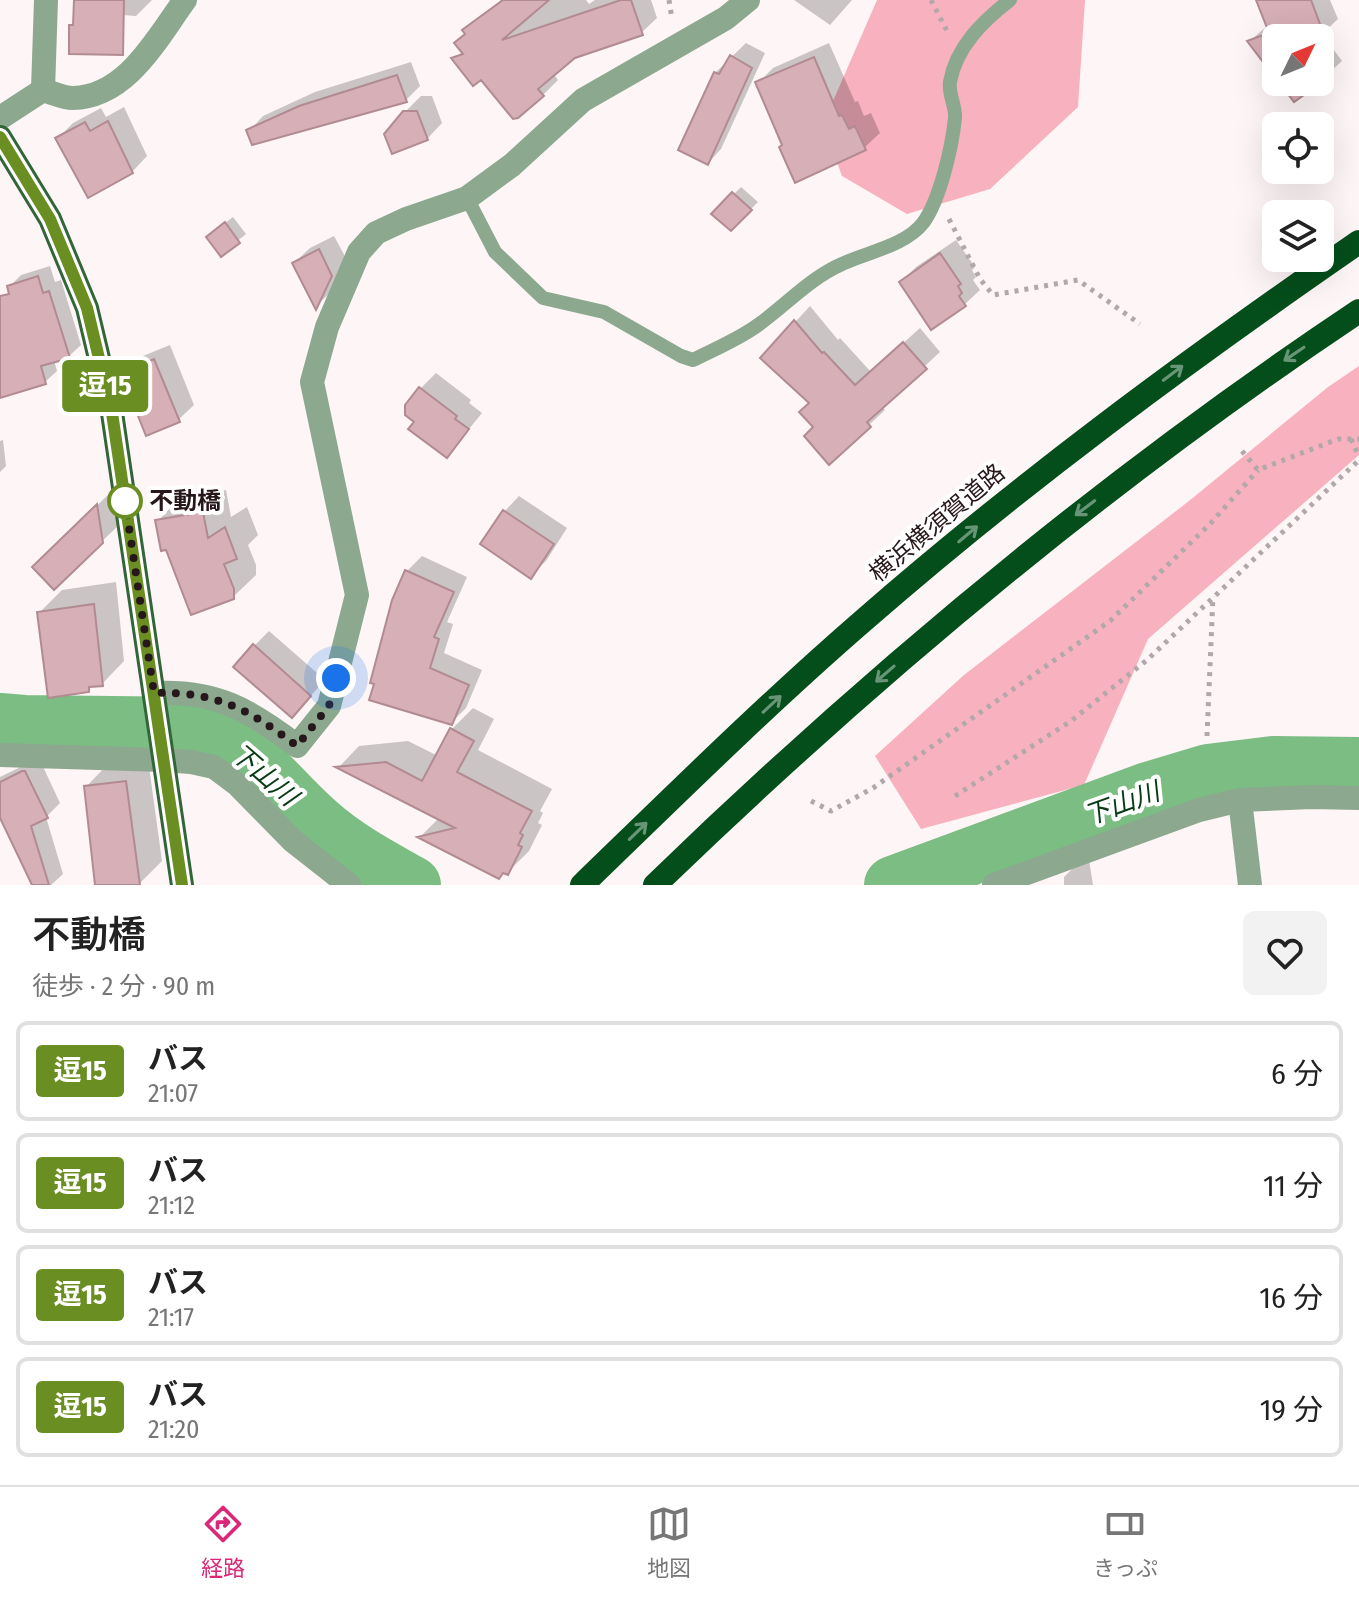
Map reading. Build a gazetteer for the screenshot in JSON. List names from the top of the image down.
{
  "streets": {
    "highway": ["横浜横須賀道路"]
  },
  "water": ["下山川"],
  "places": ["不動橋"],
  "lines": ["bus line 逗15"],
  "north": "top right",
  "page": {
    "on_map": "逗15",
    "heading": ["不動橋", "徒歩 · 2 分 · 90 m"],
    "list": [
      {
        "mark": "逗15",
        "name": "バス",
        "note": "21:07",
        "value": "6 分"
      },
      {
        "mark": "逗15",
        "name": "バス",
        "note": "21:12",
        "value": "11 分"
      },
      {
        "mark": "逗15",
        "name": "バス",
        "note": "21:17",
        "value": "16 分"
      },
      {
        "mark": "逗15",
        "name": "バス",
        "note": "21:20",
        "value": "19 分"
      }
    ],
    "tabs": ["経路", "地図", "きっぷ"]
  }
}
